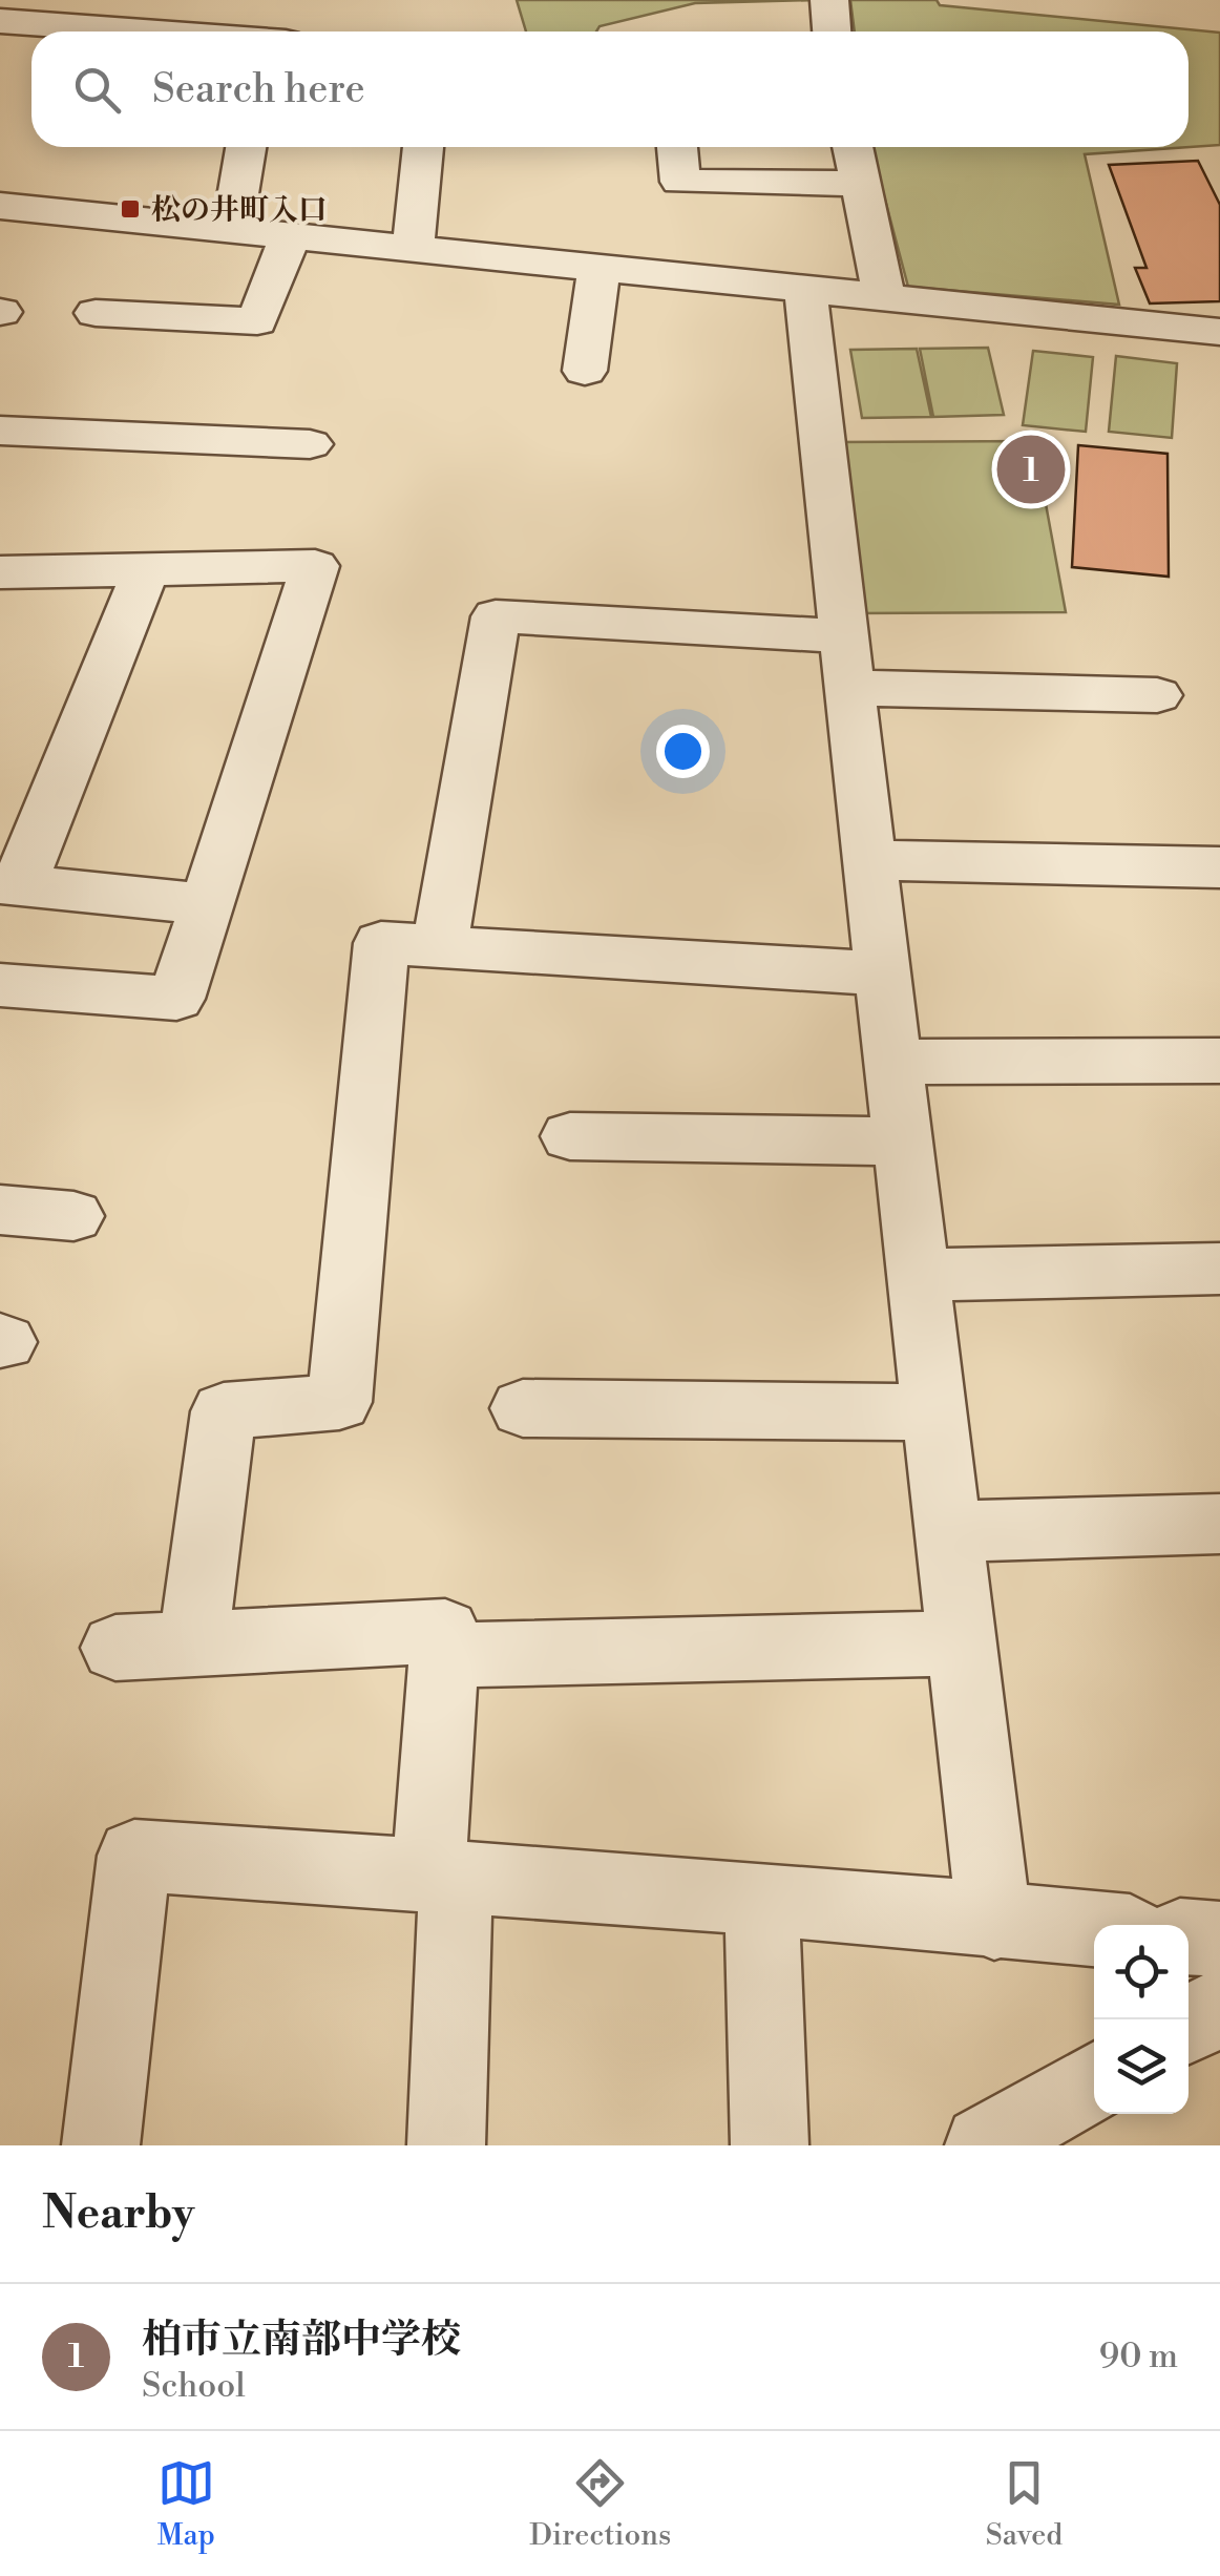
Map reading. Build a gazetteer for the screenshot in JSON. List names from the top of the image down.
{
  "places": {
    "transit": ["松の井町入口"]
  },
  "page": {
    "search": "Search here",
    "pins": "1",
    "heading": "Nearby",
    "list": [
      {
        "mark": "1",
        "name": "柏市立南部中学校",
        "note": "School",
        "value": "90 m"
      }
    ],
    "nav": ["Map", "Directions", "Saved"]
  }
}
